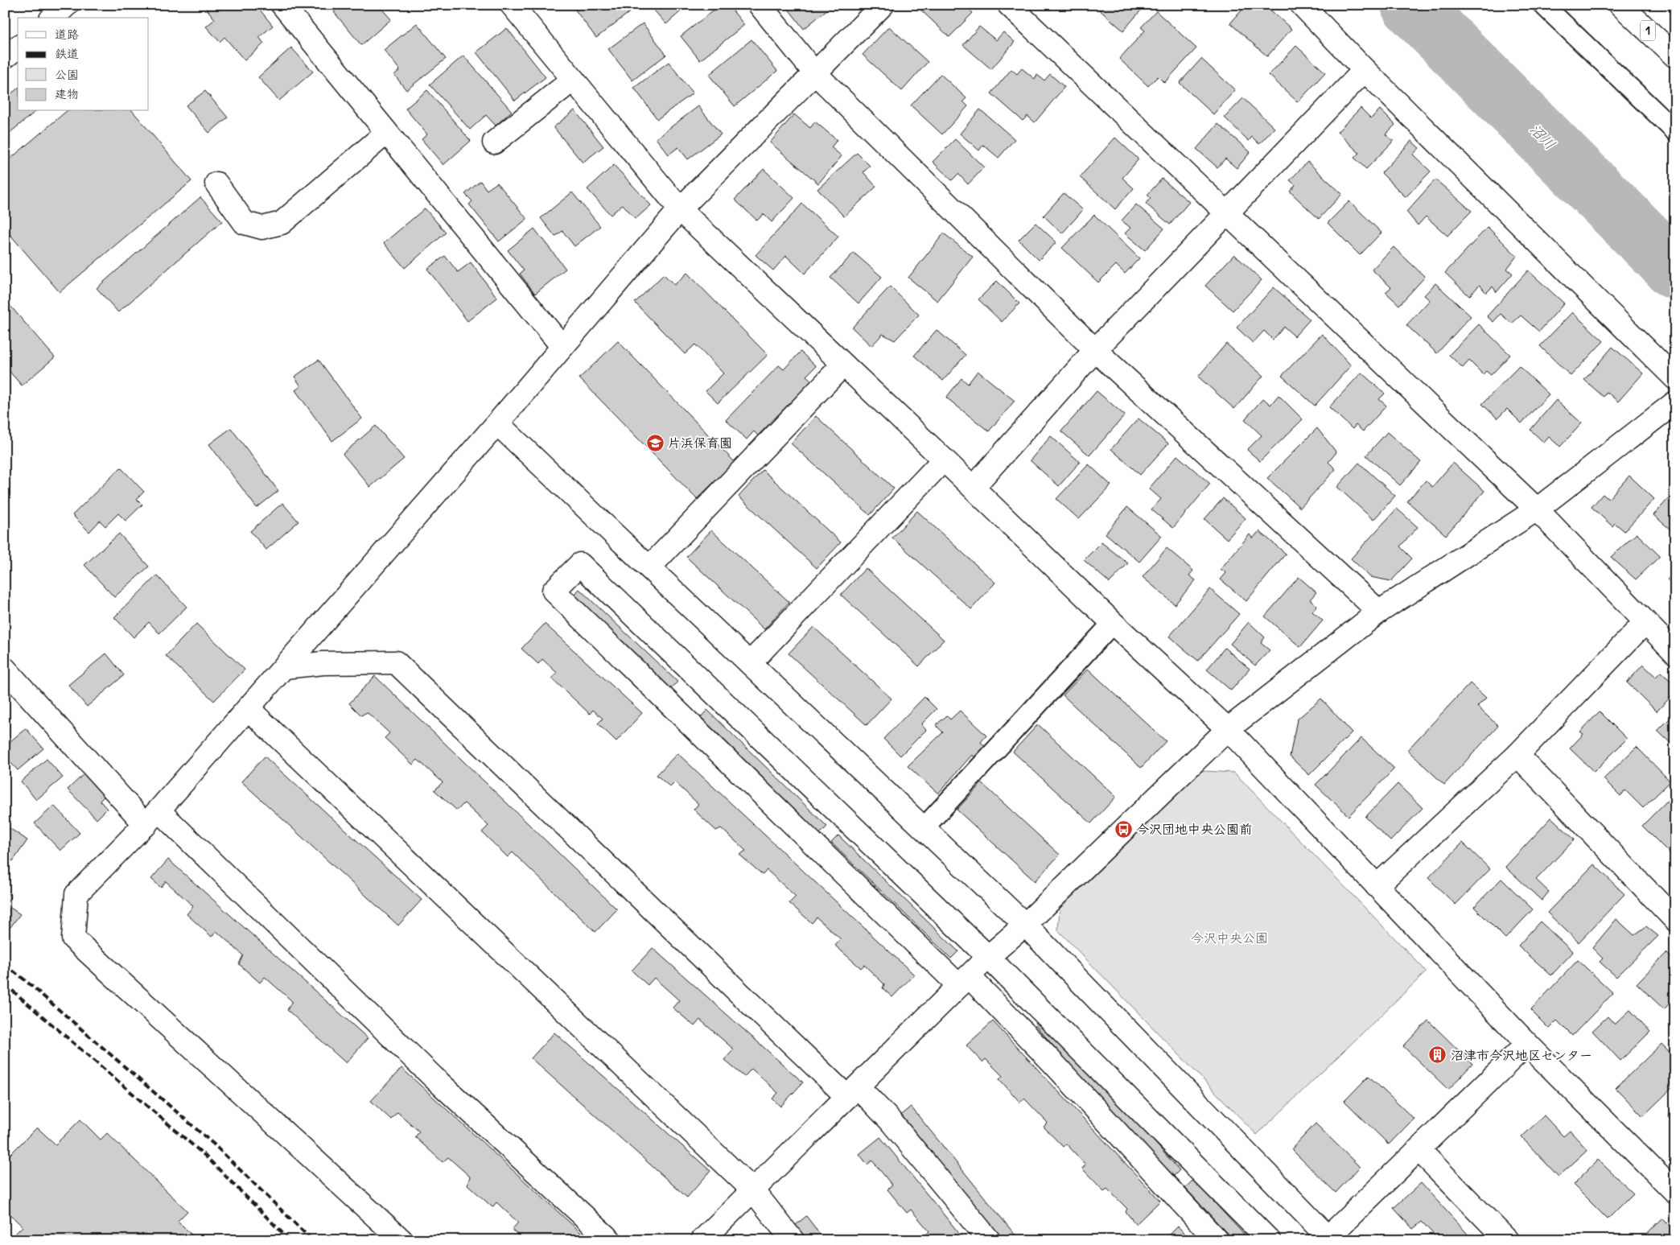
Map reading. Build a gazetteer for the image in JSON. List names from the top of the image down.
{
  "streets": {
    "main road": ["1"]
  },
  "water": ["沼川"],
  "parks": ["今沢中央公園"],
  "places": {
    "school or university": ["片浜保育園"],
    "bus stop": ["今沢団地中央公園前"],
    "building": ["沼津市今沢地区センター"]
  },
  "legend": [
    "道路",
    "鉄道",
    "公園",
    "建物"
  ]
}
